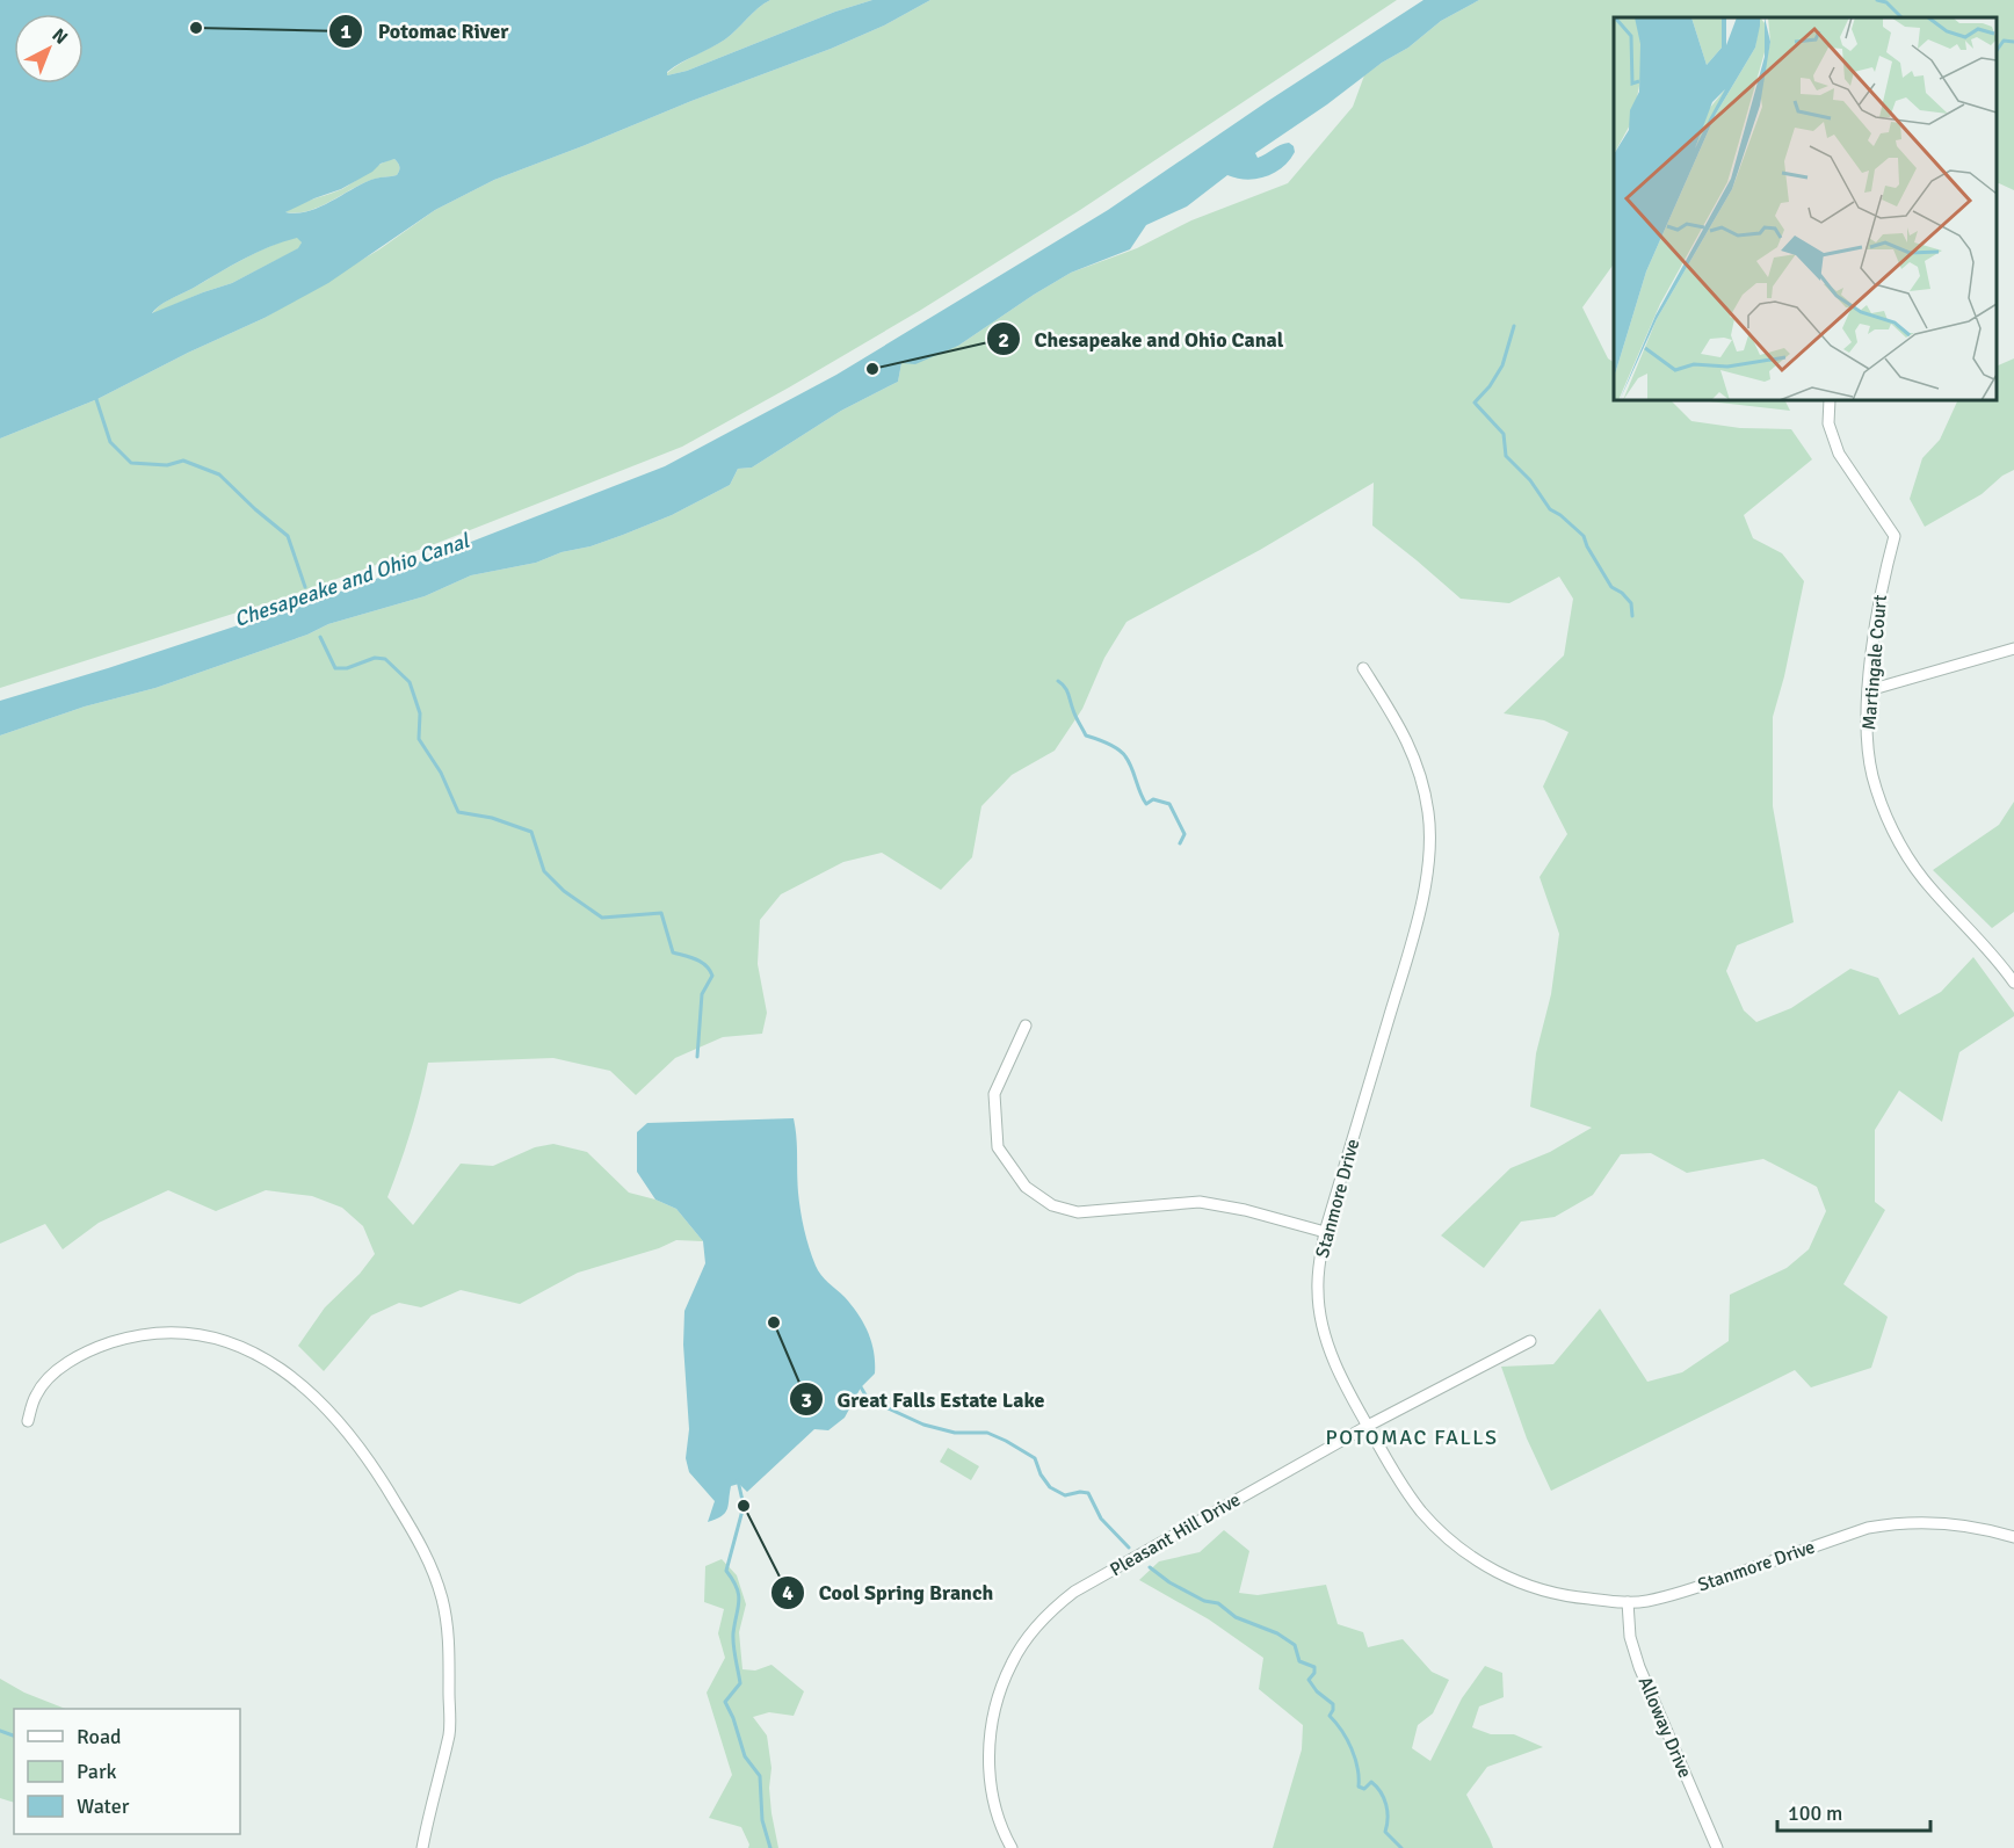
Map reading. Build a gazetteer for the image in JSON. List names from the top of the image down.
{
  "streets": {
    "street": [
      "Martingale Court",
      "Stanmore Drive",
      "Pleasant Hill Drive",
      "Alloway Drive"
    ]
  },
  "crossings": [
    ["Stanmore Drive", "Pleasant Hill Drive"],
    ["Stanmore Drive", "Alloway Drive"]
  ],
  "districts": ["POTOMAC FALLS"],
  "water": ["Chesapeake and Ohio Canal"],
  "places": [
    "Potomac River",
    "Chesapeake and Ohio Canal",
    "Great Falls Estate Lake",
    "Cool Spring Branch"
  ],
  "legend": ["Road", "Park", "Water"],
  "scale_bar": "100 m",
  "north": "top right"
}
